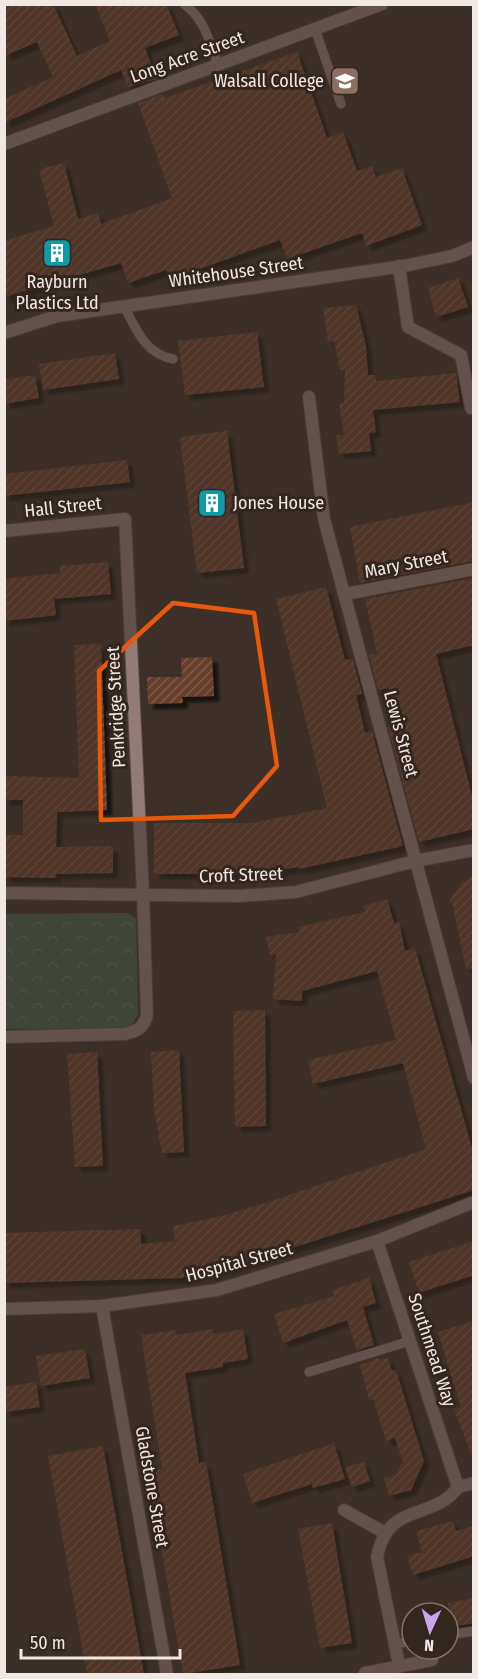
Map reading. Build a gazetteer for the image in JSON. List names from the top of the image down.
{
  "streets": {
    "street": [
      "Long Acre Street",
      "Whitehouse Street",
      "Hall Street",
      "Mary Street",
      "Penkridge Street",
      "Lewis Street",
      "Croft Street",
      "Hospital Street",
      "Southmead Way",
      "Gladstone Street"
    ]
  },
  "crossings": [
    ["Hall Street", "Penkridge Street"],
    ["Mary Street", "Lewis Street"],
    ["Penkridge Street", "Croft Street"],
    ["Lewis Street", "Croft Street"],
    ["Hospital Street", "Southmead Way"],
    ["Hospital Street", "Gladstone Street"]
  ],
  "places": {
    "school or university": ["Walsall College"],
    "building": ["Rayburn Plastics Ltd", "Jones House"]
  },
  "scale_bar": "50 m",
  "north": "bottom"
}
